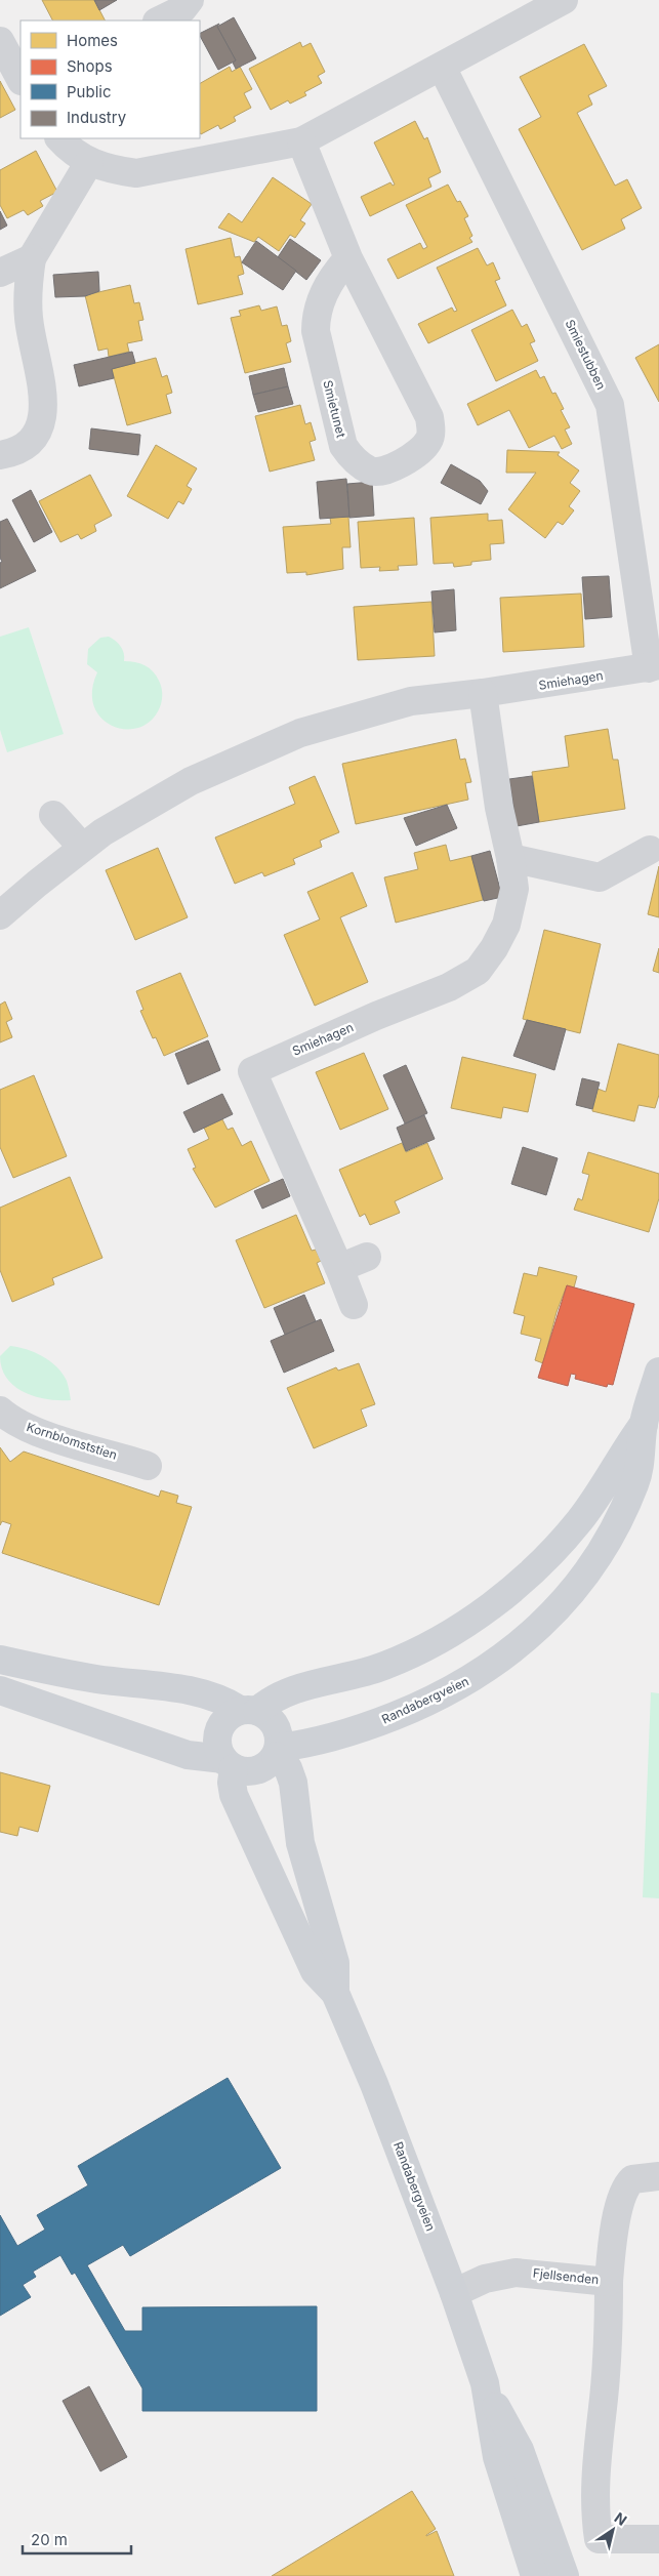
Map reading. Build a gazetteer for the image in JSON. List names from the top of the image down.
{
  "streets": {
    "main road": ["Randabergveien"],
    "street": [
      "Smiestubben",
      "Smietunet",
      "Smiehagen",
      "Kornblomststien",
      "Fjellsenden"
    ]
  },
  "crossings": [
    ["Smiestubben", "Smiehagen"],
    ["Randabergveien", "Fjellsenden"]
  ],
  "legend": [
    "Homes",
    "Shops",
    "Public",
    "Industry"
  ],
  "scale_bar": "20 m",
  "north": "top right"
}
